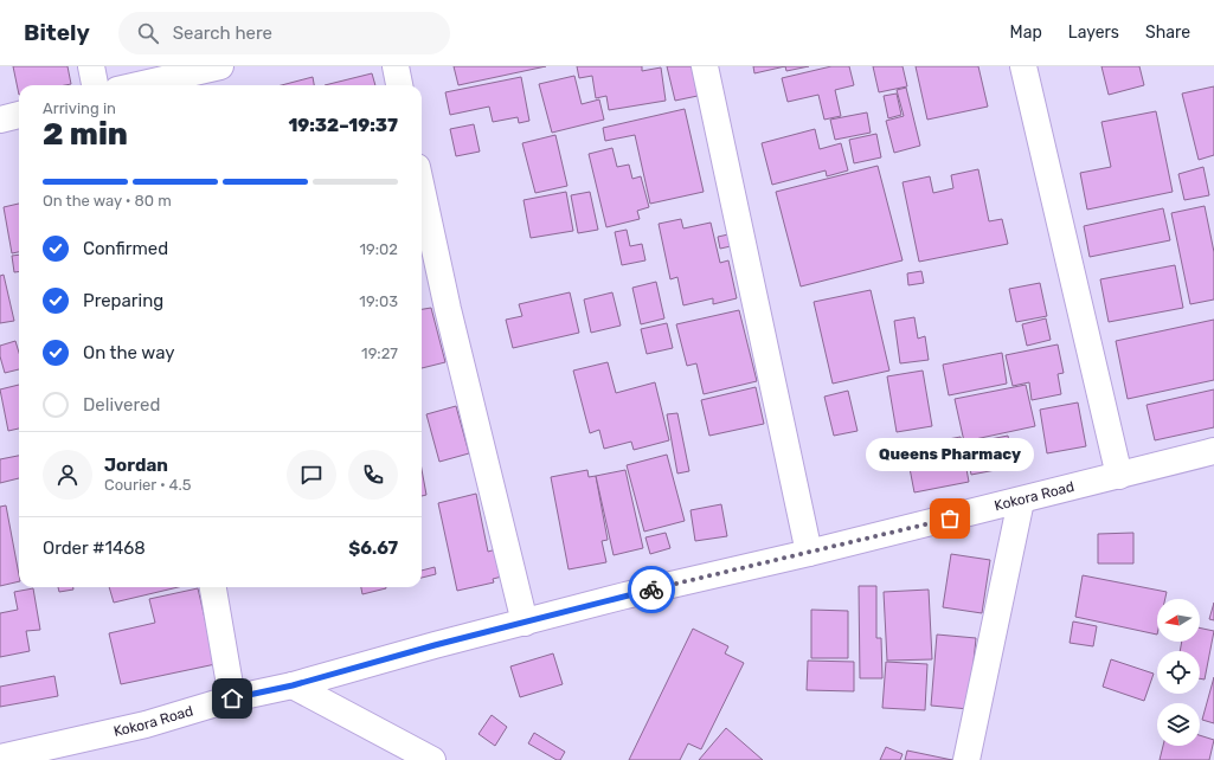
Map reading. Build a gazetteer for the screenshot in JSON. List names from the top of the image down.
{
  "streets": {
    "street": ["Kokora Road"]
  },
  "places": ["Queens Pharmacy"],
  "north": "left",
  "page": {
    "header": "Bitely",
    "search": "Search here",
    "nav": ["Map", "Layers", "Share"],
    "heading": ["2 min", "Arriving in", "19:32–19:37"],
    "panel": [
      "Jordan",
      "Courier · 4.5",
      "Order #1468",
      "$6.67"
    ],
    "bar": "On the way · 80 m",
    "list": [
      ["Confirmed", "19:02"],
      ["Preparing", "19:03"],
      ["On the way", "19:27"],
      "Delivered"
    ],
    "bubble": "Queens Pharmacy"
  }
}
